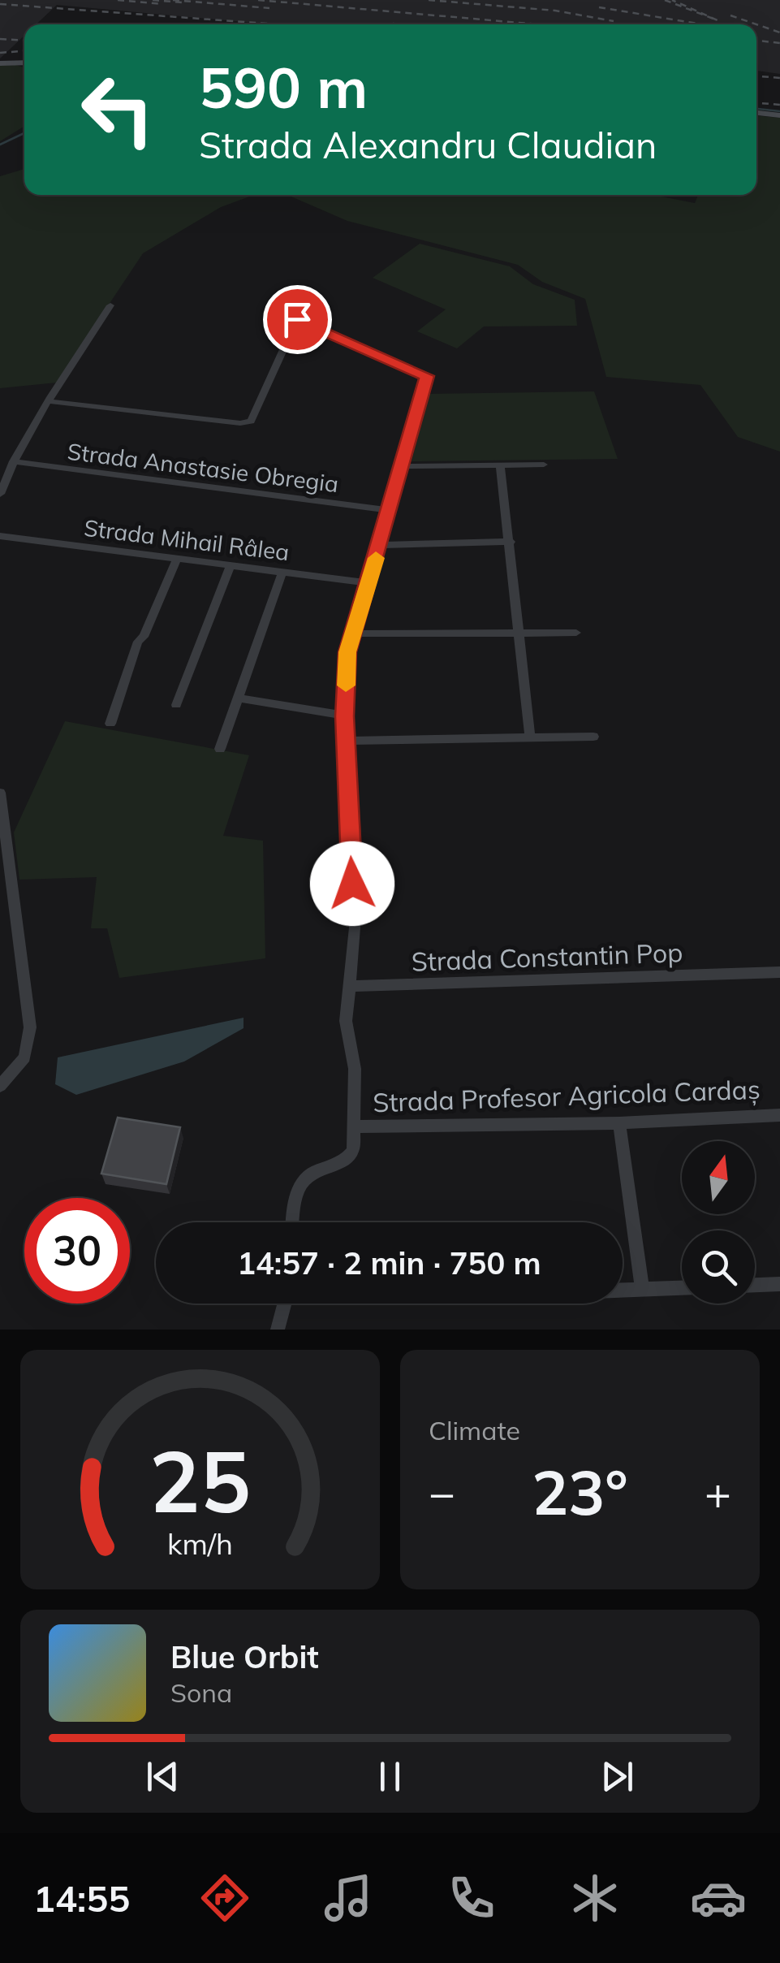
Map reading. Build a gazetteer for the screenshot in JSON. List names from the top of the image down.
{
  "streets": {
    "street": [
      "Strada Anastasie Obregia",
      "Strada Mihail Râlea",
      "Strada Constantin Pop",
      "Strada Profesor Agricola Cardaș"
    ]
  },
  "north": "top",
  "page": {
    "turn": ["590 m", "Strada Alexandru Claudian"],
    "limit": "30",
    "trip": "14:57 · 2 min · 750 m",
    "tile": "Climate",
    "heat": ["−", "23°", "+"],
    "song": ["Blue Orbit", "Sona"],
    "tabs": "14:55",
    "gauge": ["25", "km/h"]
  }
}
